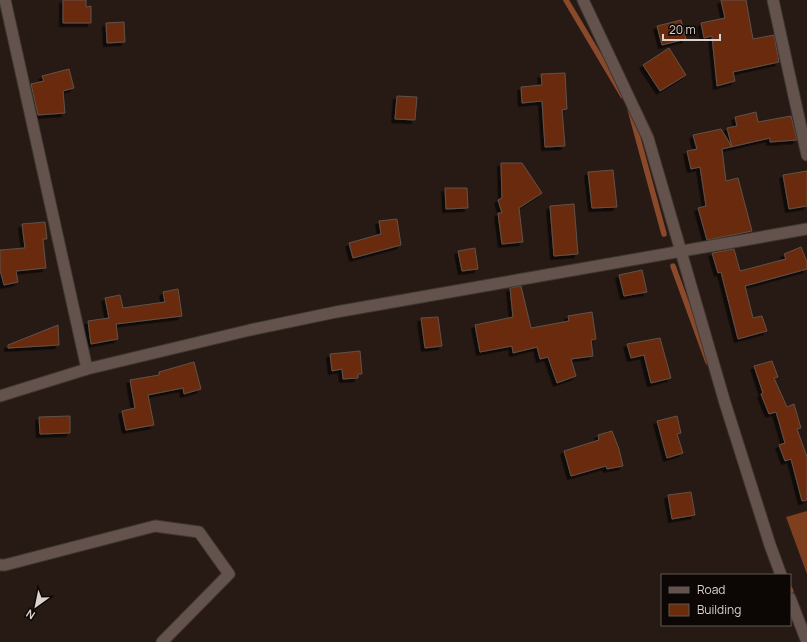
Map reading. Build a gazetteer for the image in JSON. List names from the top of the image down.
{
  "legend": ["Road", "Building"],
  "scale_bar": "20 m",
  "north": "bottom left"
}
